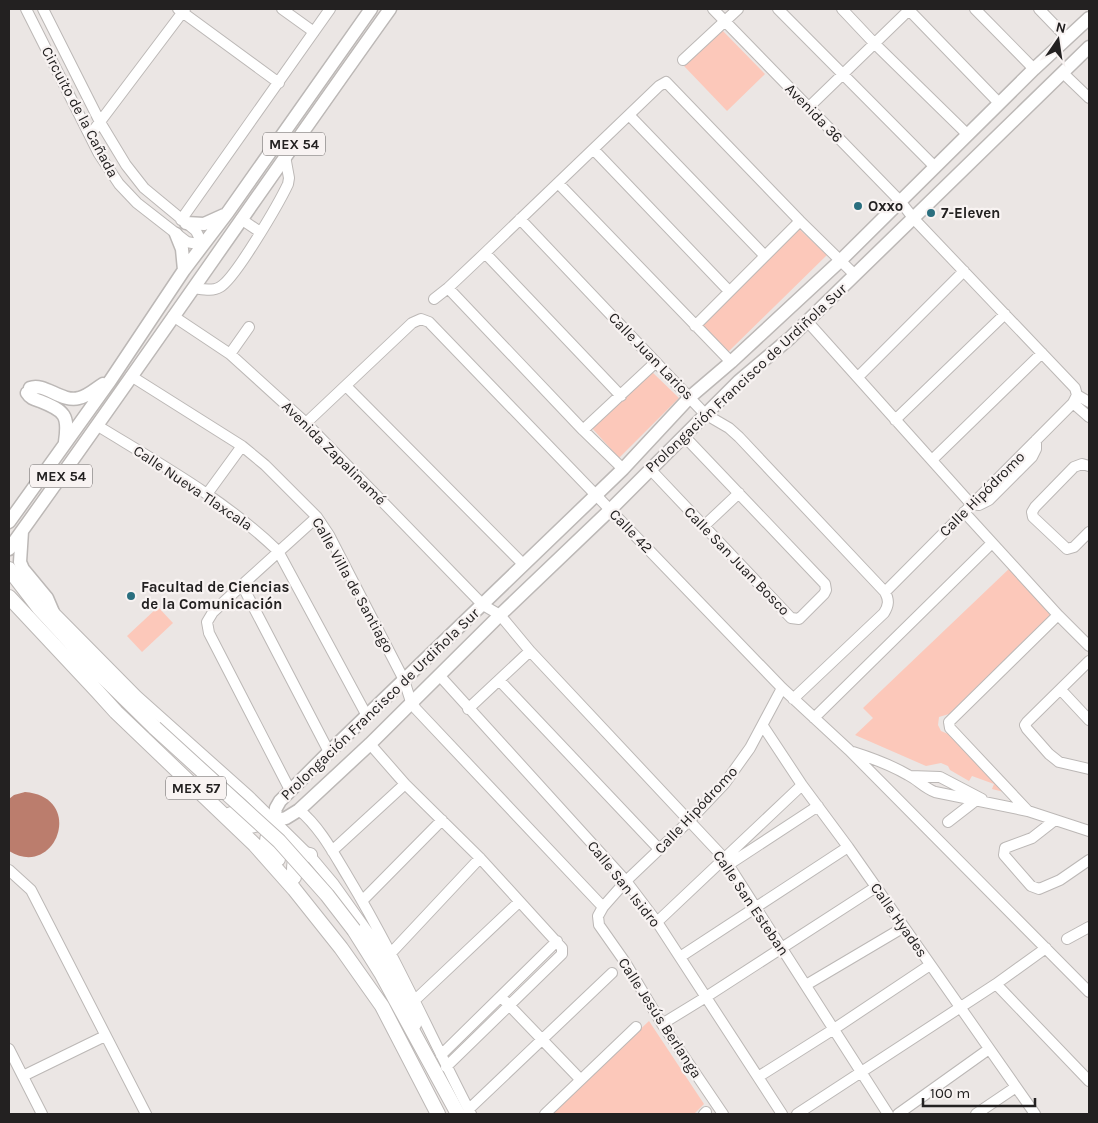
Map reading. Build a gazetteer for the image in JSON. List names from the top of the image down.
{
  "streets": {
    "highway": ["MEX 57"],
    "main road": ["MEX 54", "Prolongación Francisco de Urdiñola Sur"],
    "street": [
      "Circuito de la Cañada",
      "Avenida 36",
      "Calle Juan Larios",
      "Avenida Zapalinamé",
      "Calle Nueva Tlaxcala",
      "Calle Hipódromo",
      "Calle 42",
      "Calle San Juan Bosco",
      "Calle Villa de Santiago",
      "Calle San Isidro",
      "Calle San Esteban",
      "Calle Hyades",
      "Calle Jesús Berlanga"
    ]
  },
  "crossings": [
    ["Circuito de la Cañada", "MEX 54"],
    ["Avenida 36", "Prolongación Francisco de Urdiñola Sur"],
    ["Avenida 36", "Calle Hipódromo"],
    ["MEX 54", "Avenida Zapalinamé"],
    ["MEX 54", "Calle Nueva Tlaxcala"],
    ["MEX 54", "Calle Villa de Santiago"],
    ["Calle Juan Larios", "Prolongación Francisco de Urdiñola Sur"],
    ["Calle Juan Larios", "Calle Hipódromo"],
    ["Prolongación Francisco de Urdiñola Sur", "Avenida Zapalinamé"],
    ["Prolongación Francisco de Urdiñola Sur", "Calle Nueva Tlaxcala"],
    ["Prolongación Francisco de Urdiñola Sur", "Calle 42"],
    ["Prolongación Francisco de Urdiñola Sur", "Calle San Juan Bosco"],
    ["Prolongación Francisco de Urdiñola Sur", "Calle Villa de Santiago"],
    ["Prolongación Francisco de Urdiñola Sur", "Calle San Isidro"],
    ["Prolongación Francisco de Urdiñola Sur", "Calle San Esteban"],
    ["Avenida Zapalinamé", "Calle San Esteban"],
    ["Calle Hipódromo", "Calle 42"],
    ["Calle Hipódromo", "Calle San Isidro"],
    ["Calle Hipódromo", "Calle San Esteban"],
    ["Calle Hipódromo", "Calle Hyades"],
    ["Calle Hipódromo", "Calle Jesús Berlanga"]
  ],
  "places": ["Oxxo", "7-Eleven", "Facultad de Ciencias de la Comunicación"],
  "scale_bar": "100 m",
  "north": "top"
}
